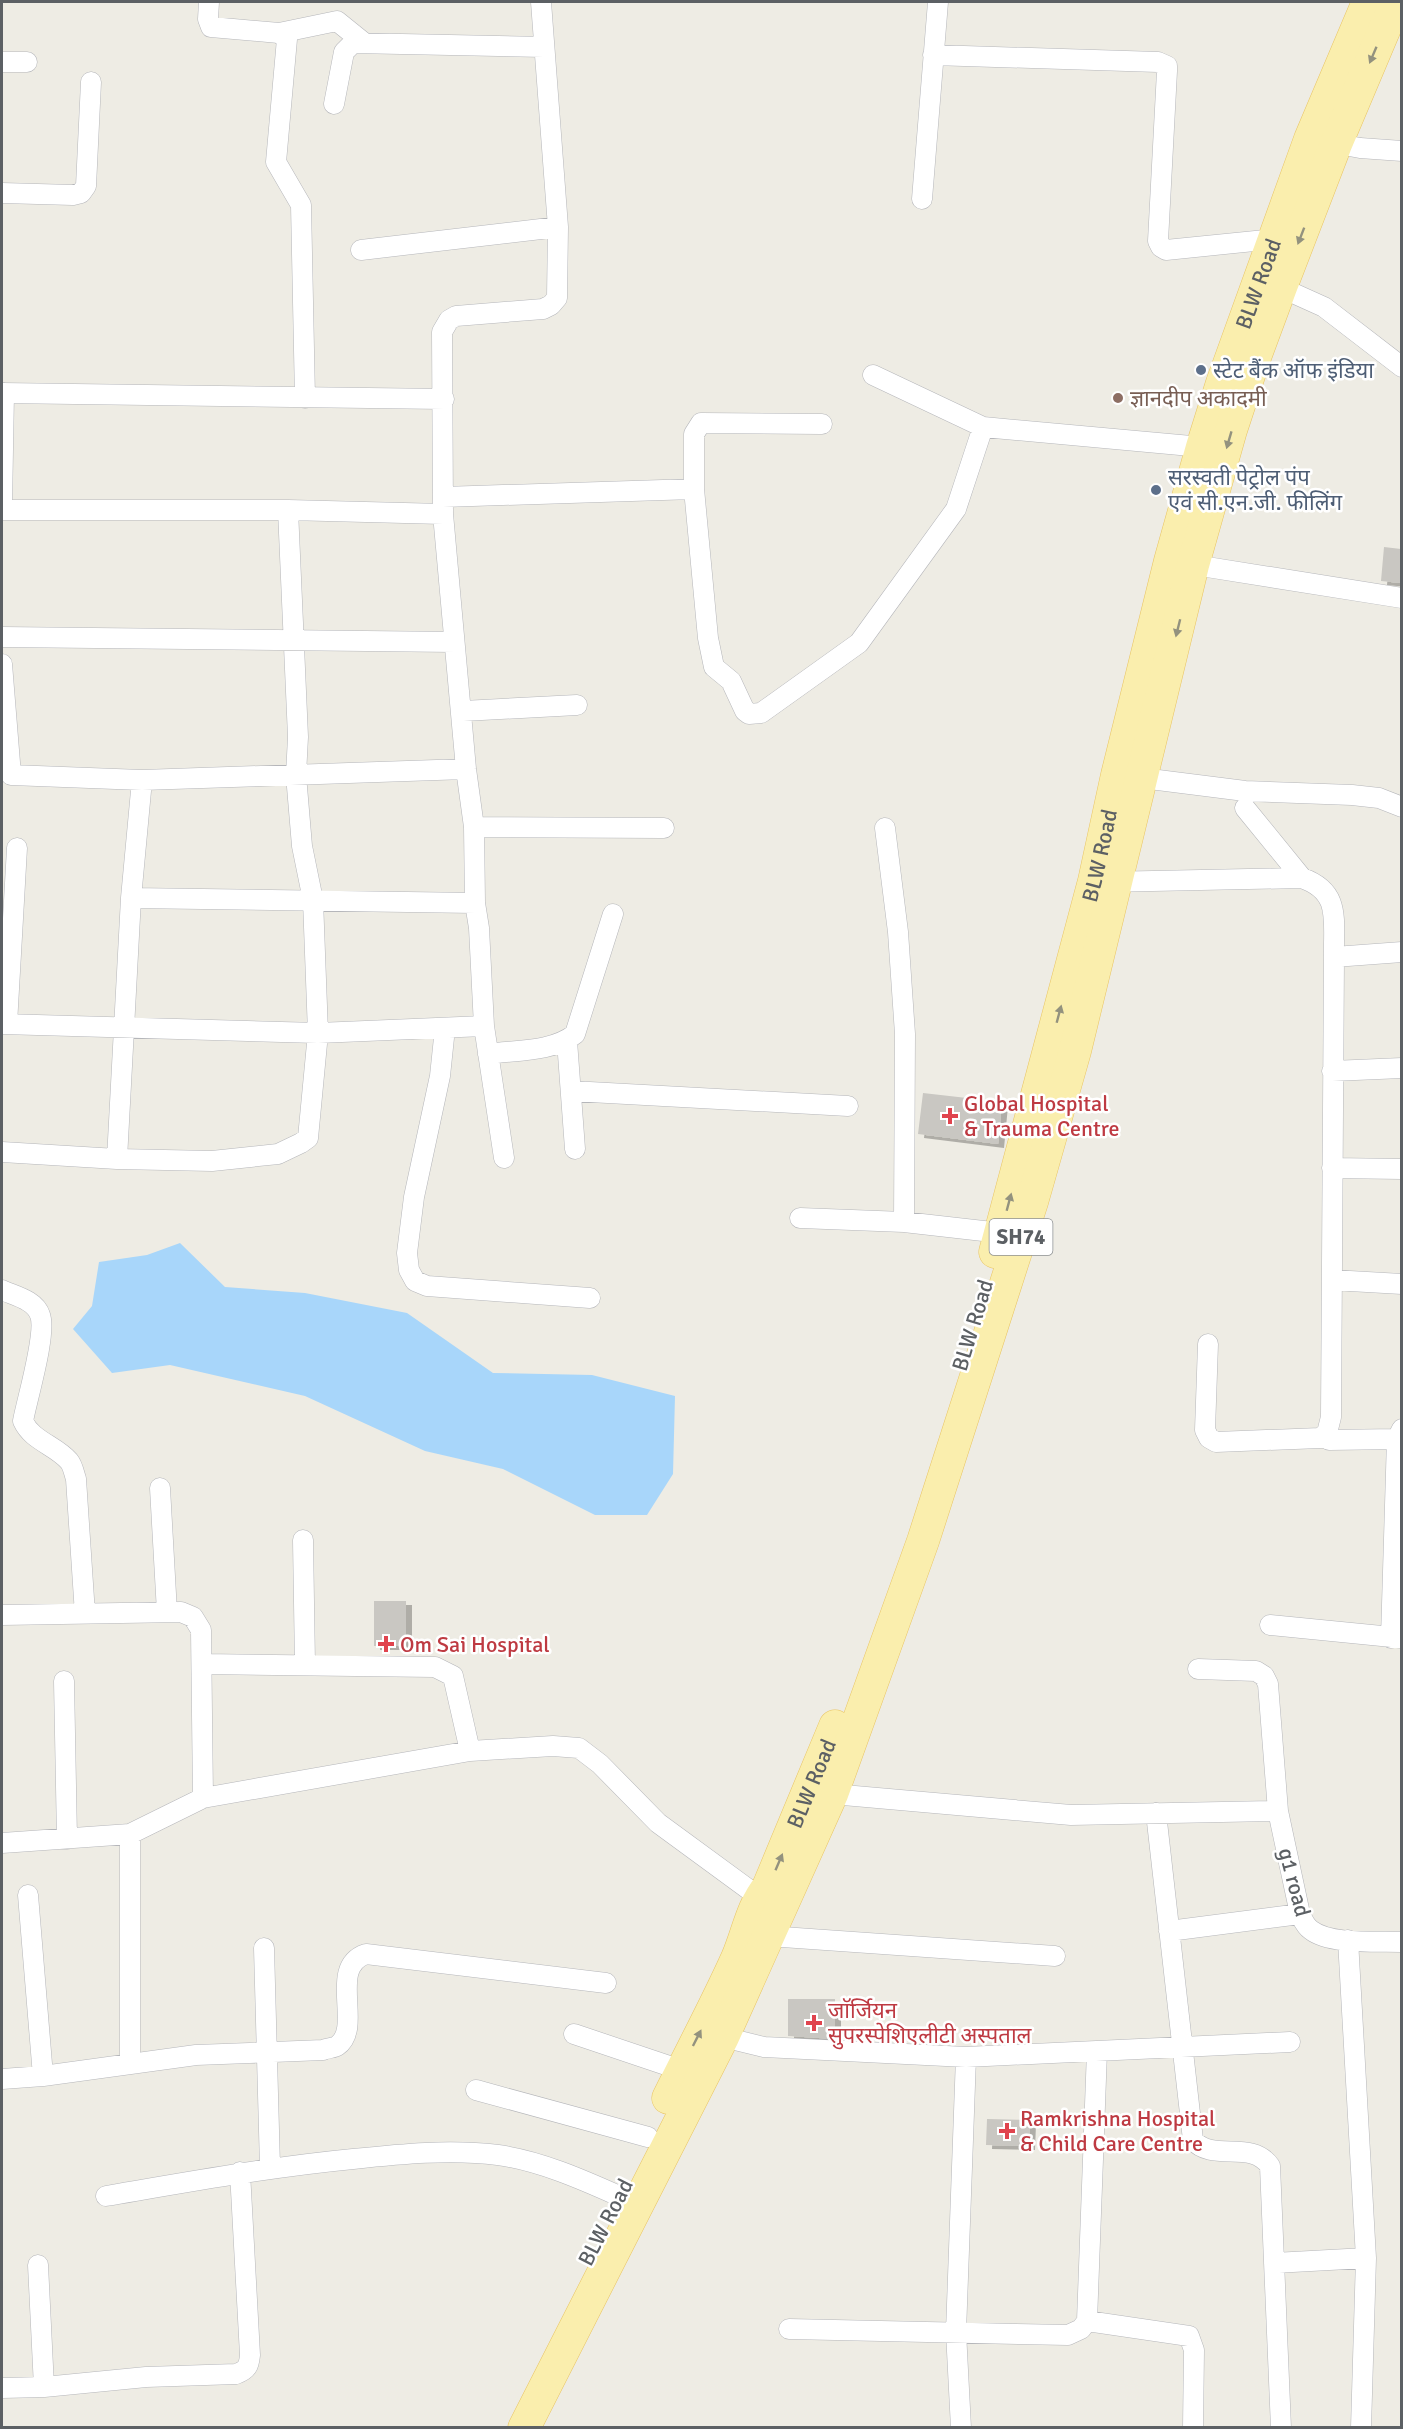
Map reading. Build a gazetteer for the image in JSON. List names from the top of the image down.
{
  "streets": {
    "main road": ["BLW Road", "SH74"],
    "street": ["g1 road"]
  },
  "crossings": [
    ["BLW Road", "SH74"]
  ],
  "places": {
    "other": ["स्टेट बैंक ऑफ इंडिया", "ज्ञानदीप अकादमी", "सरस्वती पेट्रोल पंप एवं सी.एन.जी. फीलिंग"],
    "health": [
      "Global Hospital & Trauma Centre",
      "Om Sai Hospital",
      "जाॅर्जियन सुपरस्पेशिएलीटी अस्पताल",
      "Ramkrishna Hospital & Child Care Centre"
    ]
  }
}
